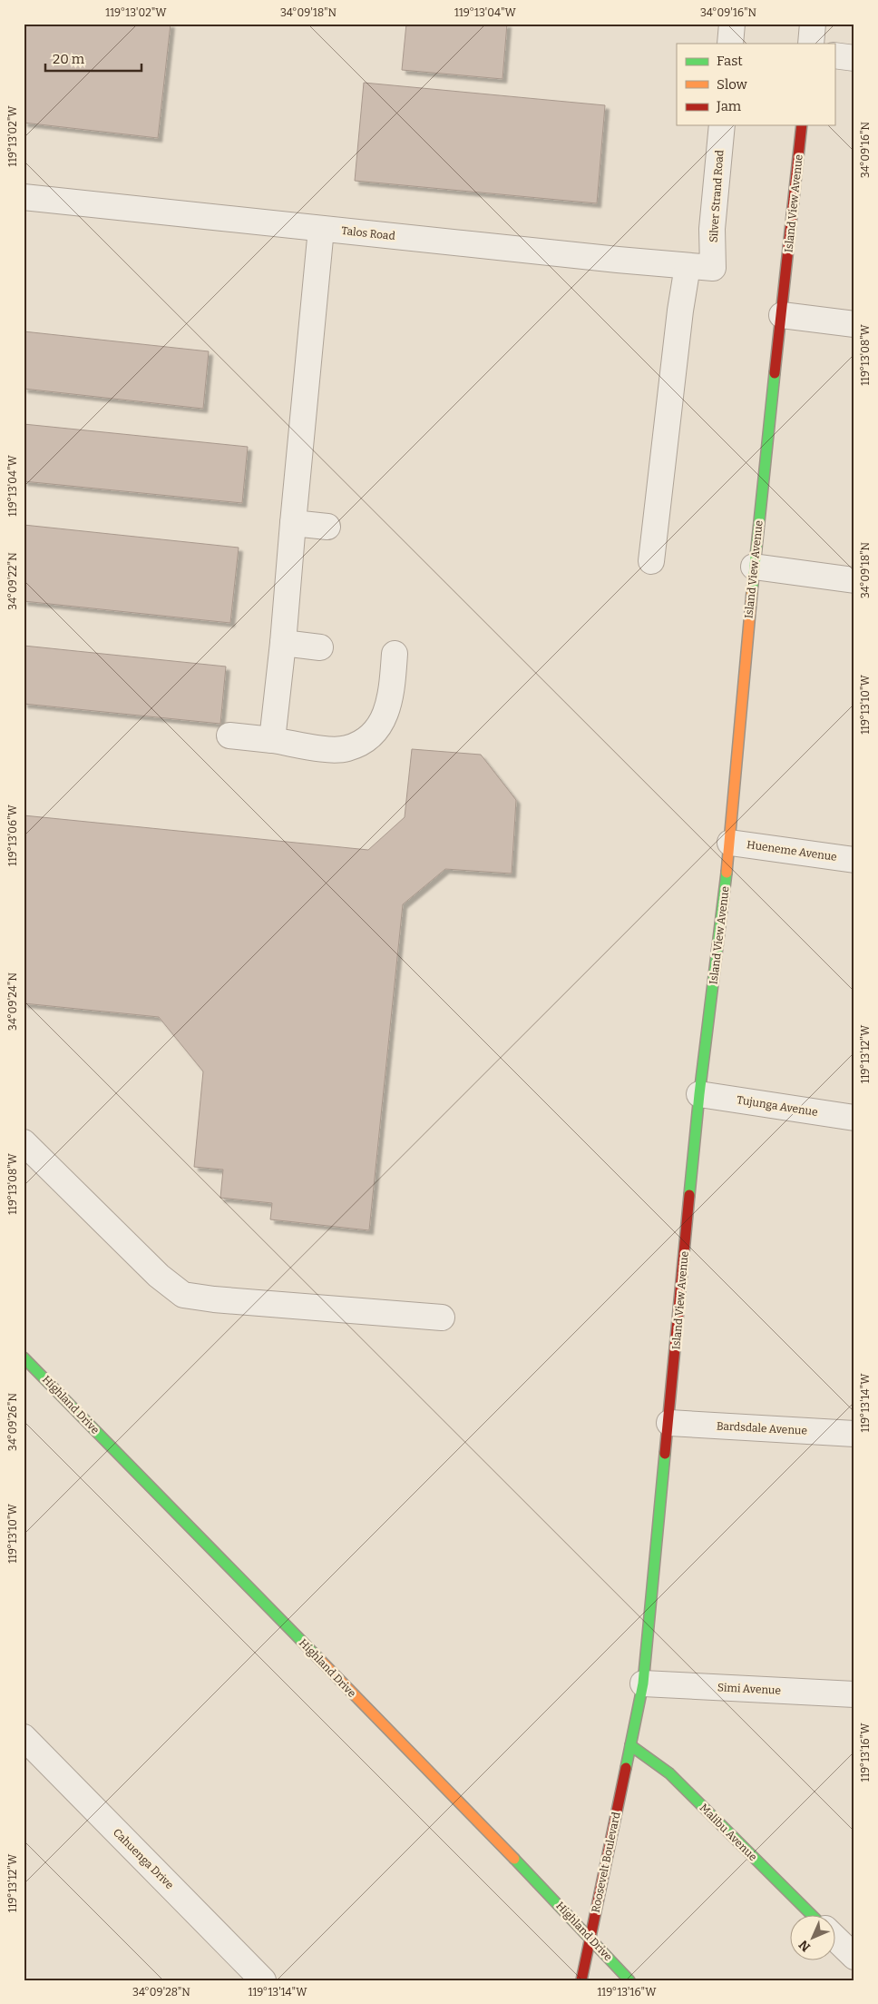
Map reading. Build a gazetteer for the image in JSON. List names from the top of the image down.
{
  "streets": {
    "street": [
      "Silver Strand Road",
      "Island View Avenue",
      "Talos Road",
      "Hueneme Avenue",
      "Tujunga Avenue",
      "Highland Drive",
      "Bardsdale Avenue",
      "Simi Avenue",
      "Malibu Avenue",
      "Cahuenga Drive",
      "Roosevelt Boulevard"
    ]
  },
  "crossings": [
    ["Silver Strand Road", "Talos Road"],
    ["Island View Avenue", "Hueneme Avenue"],
    ["Island View Avenue", "Tujunga Avenue"],
    ["Island View Avenue", "Bardsdale Avenue"],
    ["Island View Avenue", "Simi Avenue"],
    ["Island View Avenue", "Malibu Avenue"],
    ["Island View Avenue", "Roosevelt Boulevard"],
    ["Highland Drive", "Roosevelt Boulevard"],
    ["Malibu Avenue", "Roosevelt Boulevard"]
  ],
  "legend": ["Fast", "Slow", "Jam"],
  "scale_bar": "20 m",
  "north": "bottom left",
  "coordinates": [
    "119°13'02\"W",
    "34°09'18\"N",
    "119°13'04\"W",
    "34°09'16\"N",
    "119°13'08\"W",
    "34°09'22\"N",
    "119°13'10\"W",
    "119°13'06\"W",
    "34°09'24\"N",
    "119°13'12\"W",
    "119°13'14\"W",
    "34°09'26\"N",
    "119°13'16\"W",
    "34°09'28\"N"
  ]
}
